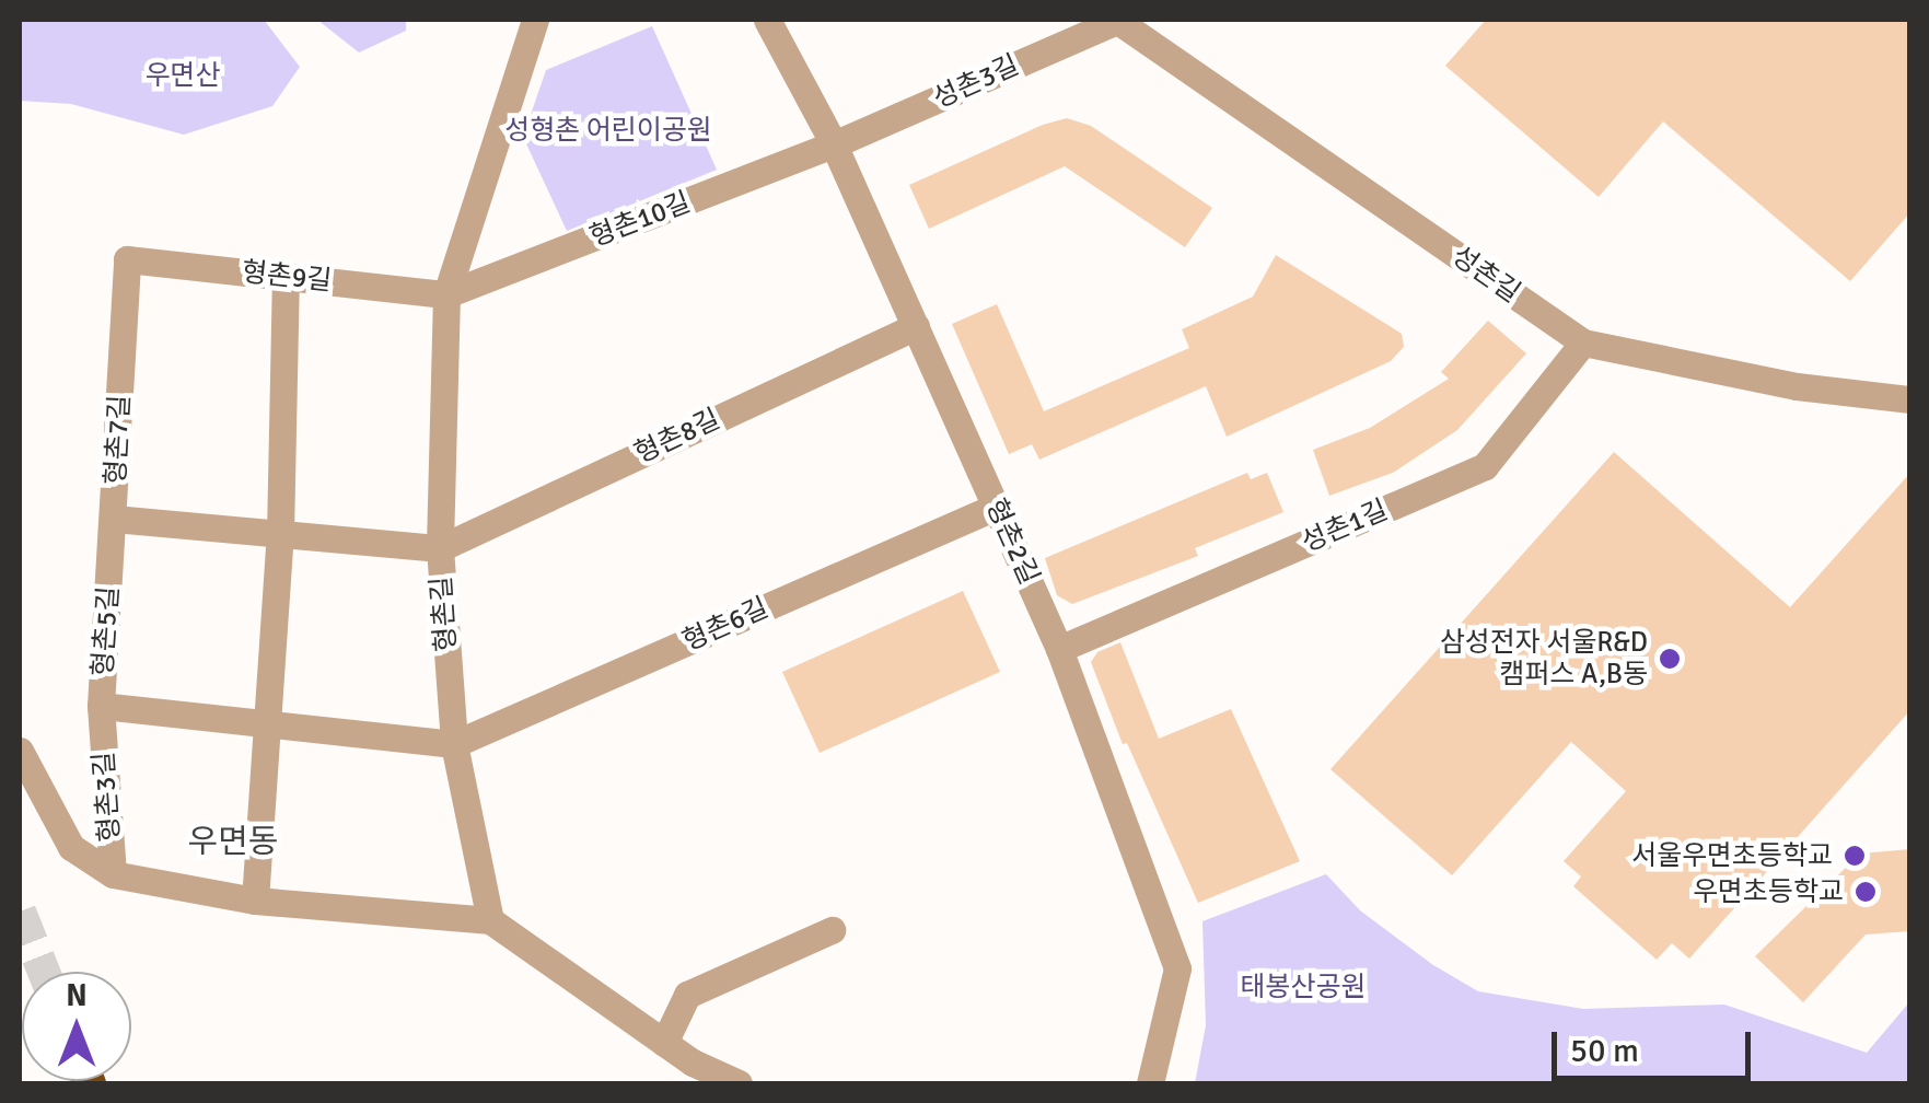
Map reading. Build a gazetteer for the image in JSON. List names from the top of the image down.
{
  "streets": {
    "street": [
      "성촌3길",
      "형촌10길",
      "성촌길",
      "형촌9길",
      "형촌8길",
      "형촌7길",
      "성촌1길",
      "형촌2길",
      "형촌길",
      "형촌6길",
      "형촌5길",
      "형촌3길"
    ]
  },
  "crossings": [
    ["성촌3길", "형촌10길"],
    ["성촌3길", "성촌길"],
    ["성촌3길", "형촌2길"],
    ["형촌10길", "형촌9길"],
    ["형촌10길", "형촌2길"],
    ["형촌10길", "형촌길"],
    ["성촌길", "성촌1길"],
    ["형촌9길", "형촌7길"],
    ["형촌9길", "형촌길"],
    ["형촌8길", "형촌7길"],
    ["형촌8길", "형촌2길"],
    ["형촌8길", "형촌길"],
    ["형촌7길", "형촌길"],
    ["형촌7길", "형촌5길"],
    ["성촌1길", "형촌2길"],
    ["형촌2길", "형촌6길"],
    ["형촌길", "형촌6길"],
    ["형촌길", "형촌5길"],
    ["형촌길", "형촌3길"],
    ["형촌6길", "형촌5길"],
    ["형촌5길", "형촌3길"]
  ],
  "districts": ["우면동"],
  "parks": ["우면산", "성형촌 어린이공원", "태봉산공원"],
  "places": ["삼성전자 서울R&D 캠퍼스 A,B동", "서울우면초등학교", "우면초등학교"],
  "scale_bar": "50 m",
  "north": "top"
}
